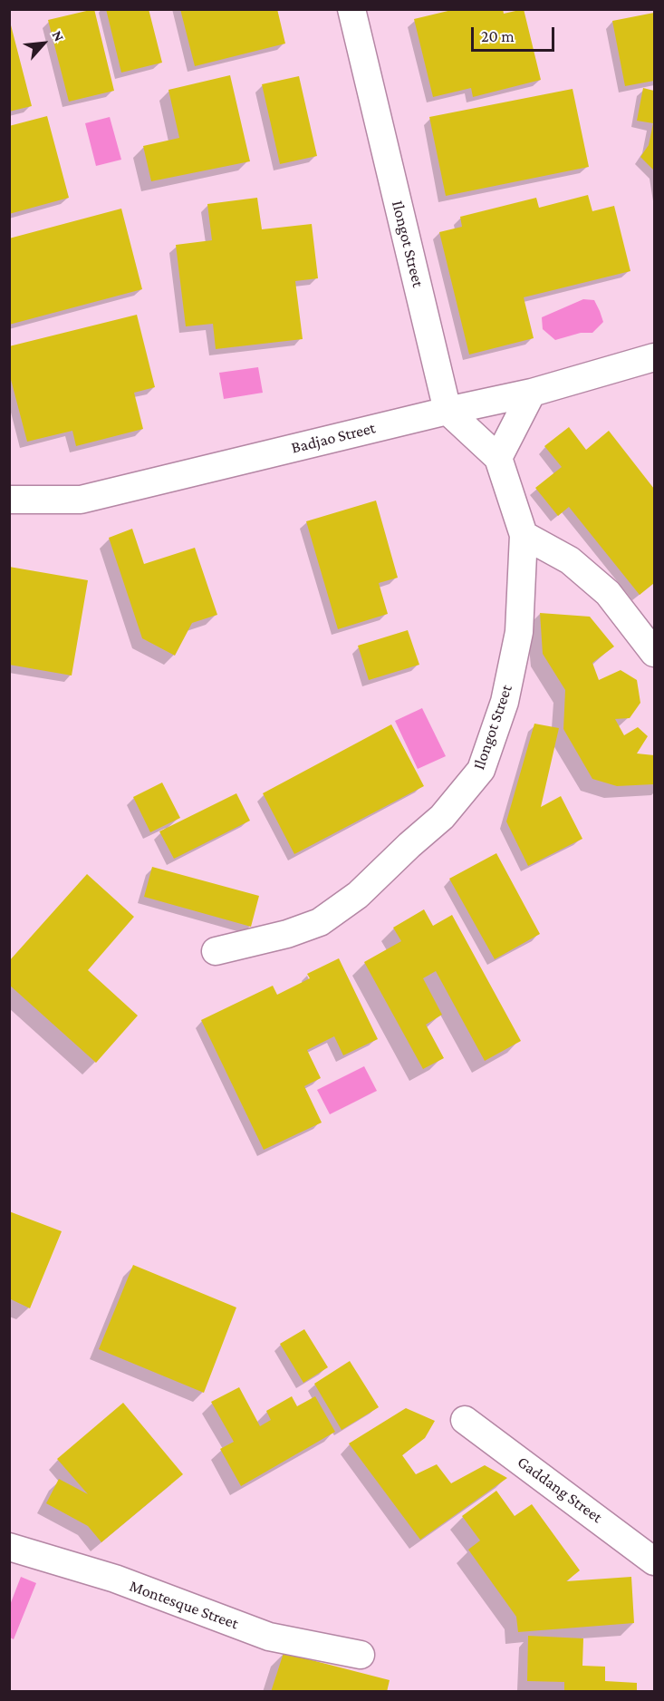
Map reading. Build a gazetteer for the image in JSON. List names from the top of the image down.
{
  "streets": {
    "street": [
      "Ilongot Street",
      "Badjao Street",
      "Gaddang Street",
      "Montesque Street"
    ]
  },
  "crossings": [
    ["Ilongot Street", "Badjao Street"]
  ],
  "scale_bar": "20 m",
  "north": "top right"
}
